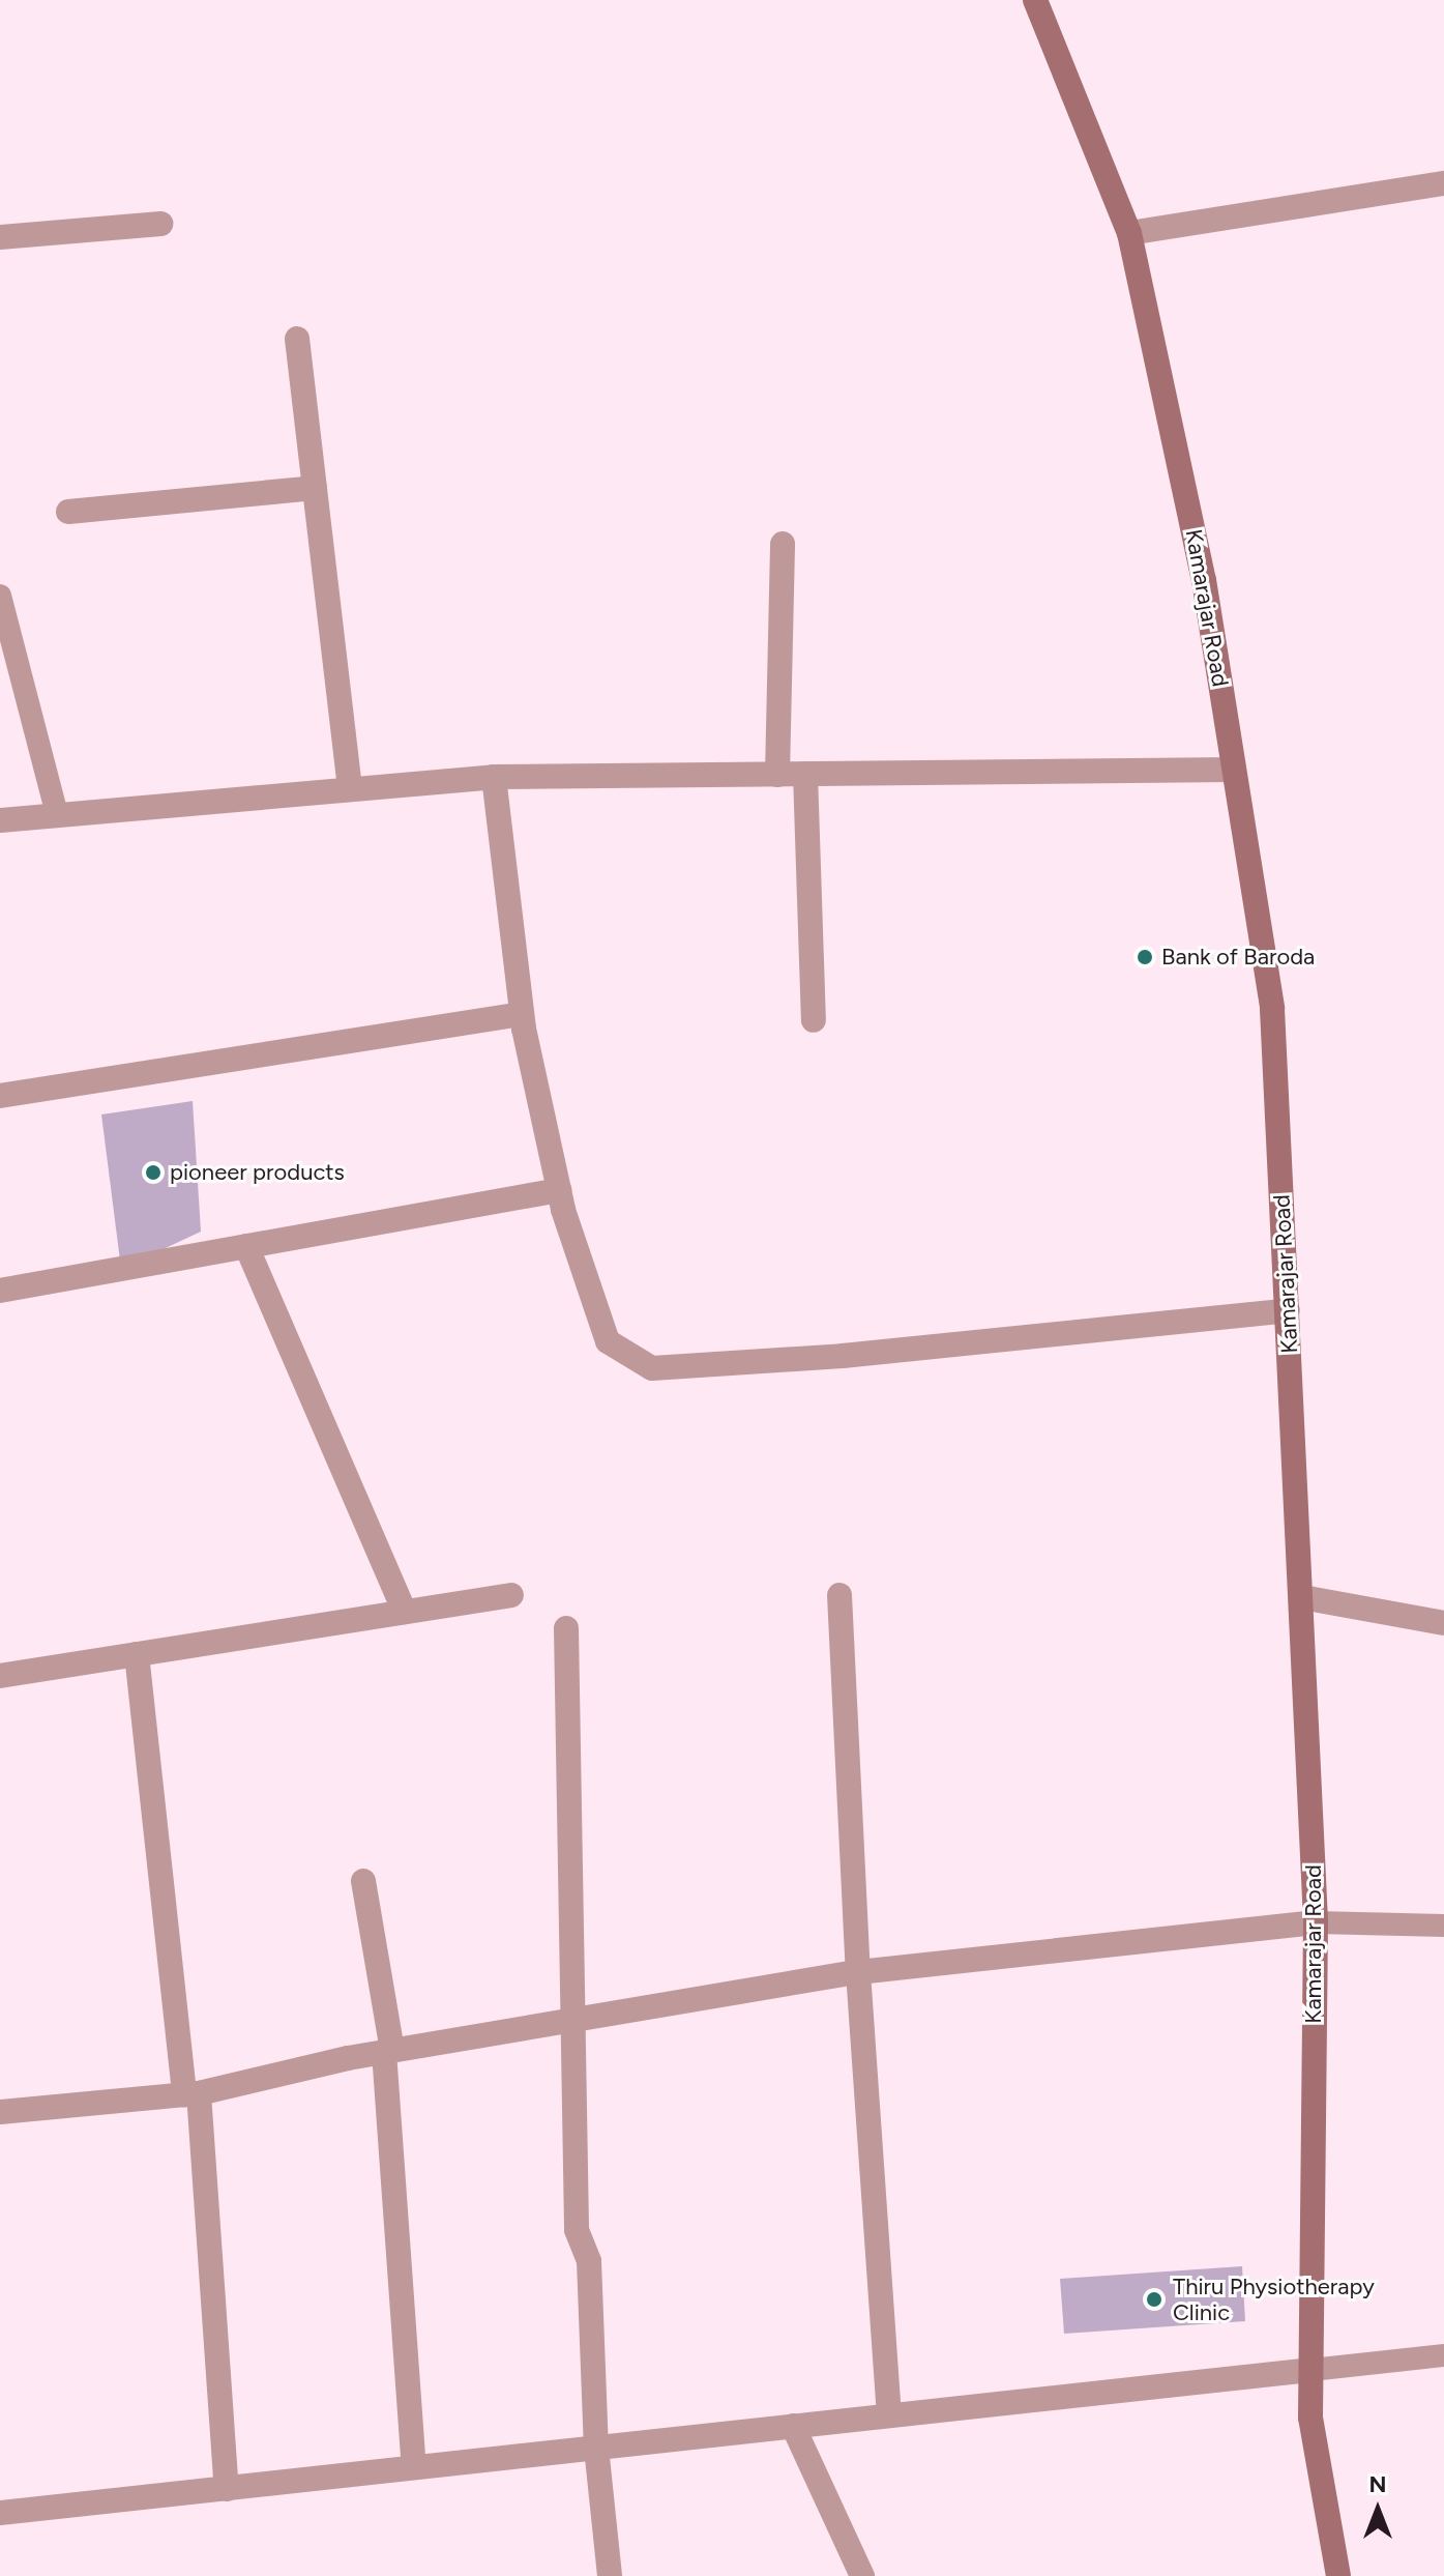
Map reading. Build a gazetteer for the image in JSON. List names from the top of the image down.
{
  "streets": {
    "main road": ["Kamarajar Road"]
  },
  "places": ["Bank of Baroda", "pioneer products", "Thiru Physiotherapy Clinic"],
  "north": "top"
}
